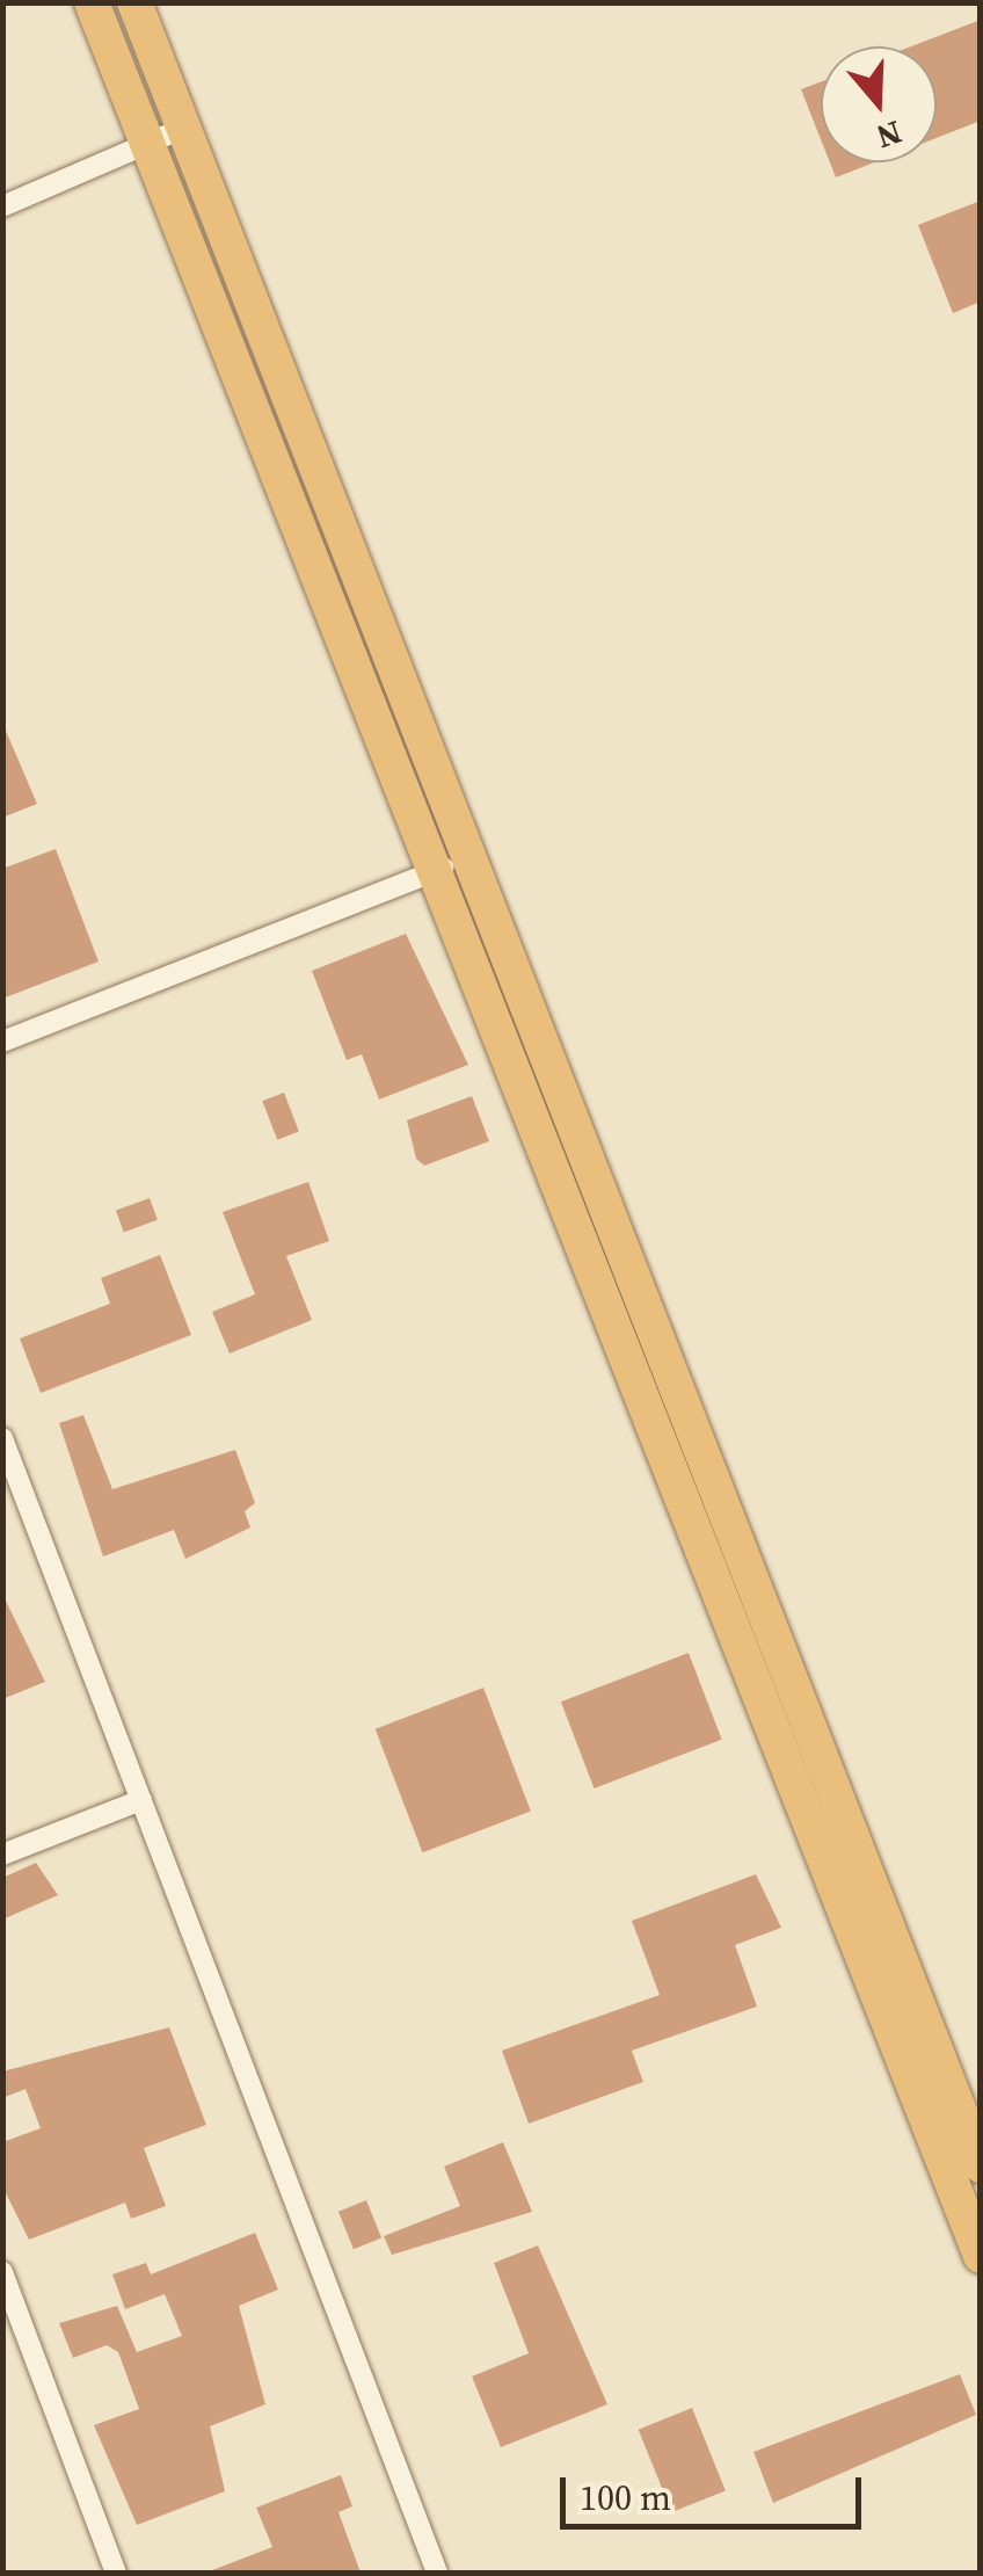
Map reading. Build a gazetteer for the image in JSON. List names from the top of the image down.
{
  "scale_bar": "100 m",
  "north": "bottom"
}
